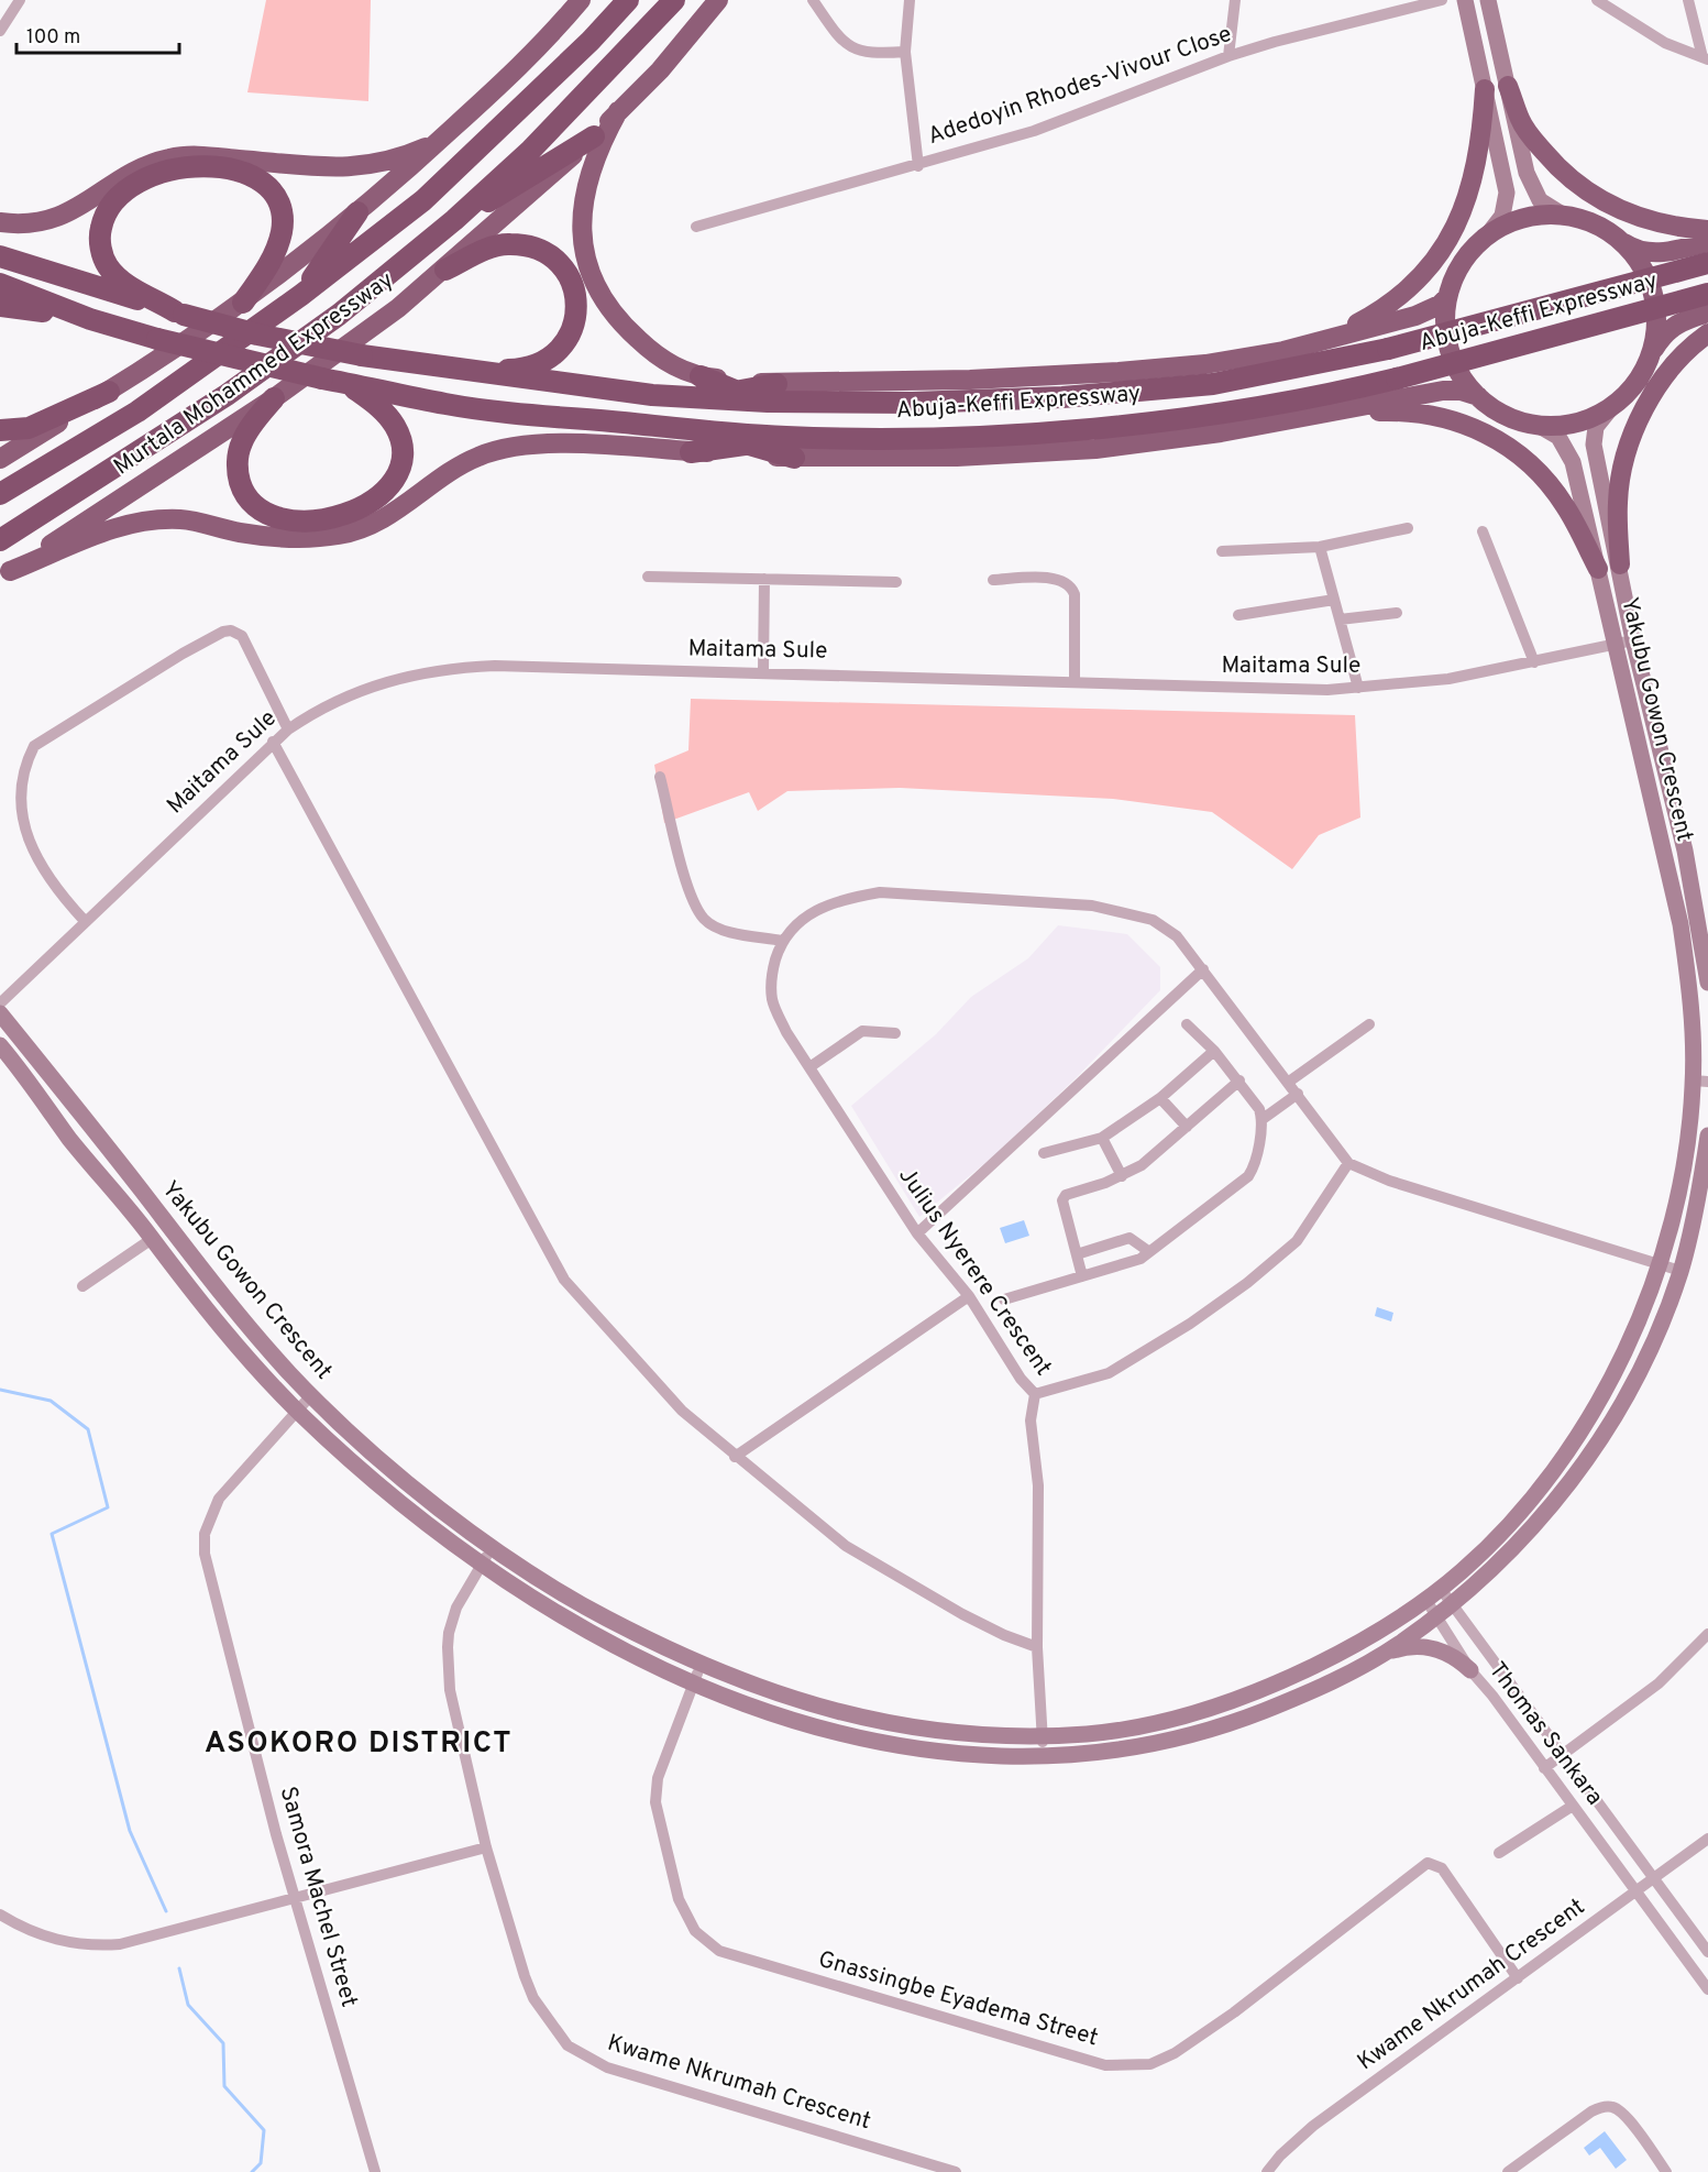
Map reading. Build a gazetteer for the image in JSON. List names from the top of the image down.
{
  "streets": {
    "highway": ["Abuja-Keffi Expressway", "Murtala Mohammed Expressway"],
    "main road": ["Yakubu Gowon Crescent"],
    "street": [
      "Adedoyin Rhodes-Vivour Close",
      "Maitama Sule",
      "Julius Nyerere Crescent",
      "Thomas Sankara",
      "Samora Machel Street",
      "Kwame Nkrumah Crescent",
      "Gnassingbe Eyadema Street"
    ]
  },
  "crossings": [
    ["Abuja-Keffi Expressway", "Murtala Mohammed Expressway"],
    ["Abuja-Keffi Expressway", "Yakubu Gowon Crescent"],
    ["Maitama Sule", "Yakubu Gowon Crescent"],
    ["Yakubu Gowon Crescent", "Julius Nyerere Crescent"],
    ["Yakubu Gowon Crescent", "Thomas Sankara"],
    ["Yakubu Gowon Crescent", "Samora Machel Street"],
    ["Yakubu Gowon Crescent", "Kwame Nkrumah Crescent"],
    ["Yakubu Gowon Crescent", "Gnassingbe Eyadema Street"],
    ["Thomas Sankara", "Kwame Nkrumah Crescent"],
    ["Kwame Nkrumah Crescent", "Gnassingbe Eyadema Street"]
  ],
  "districts": ["ASOKORO DISTRICT"],
  "scale_bar": "100 m"
}
